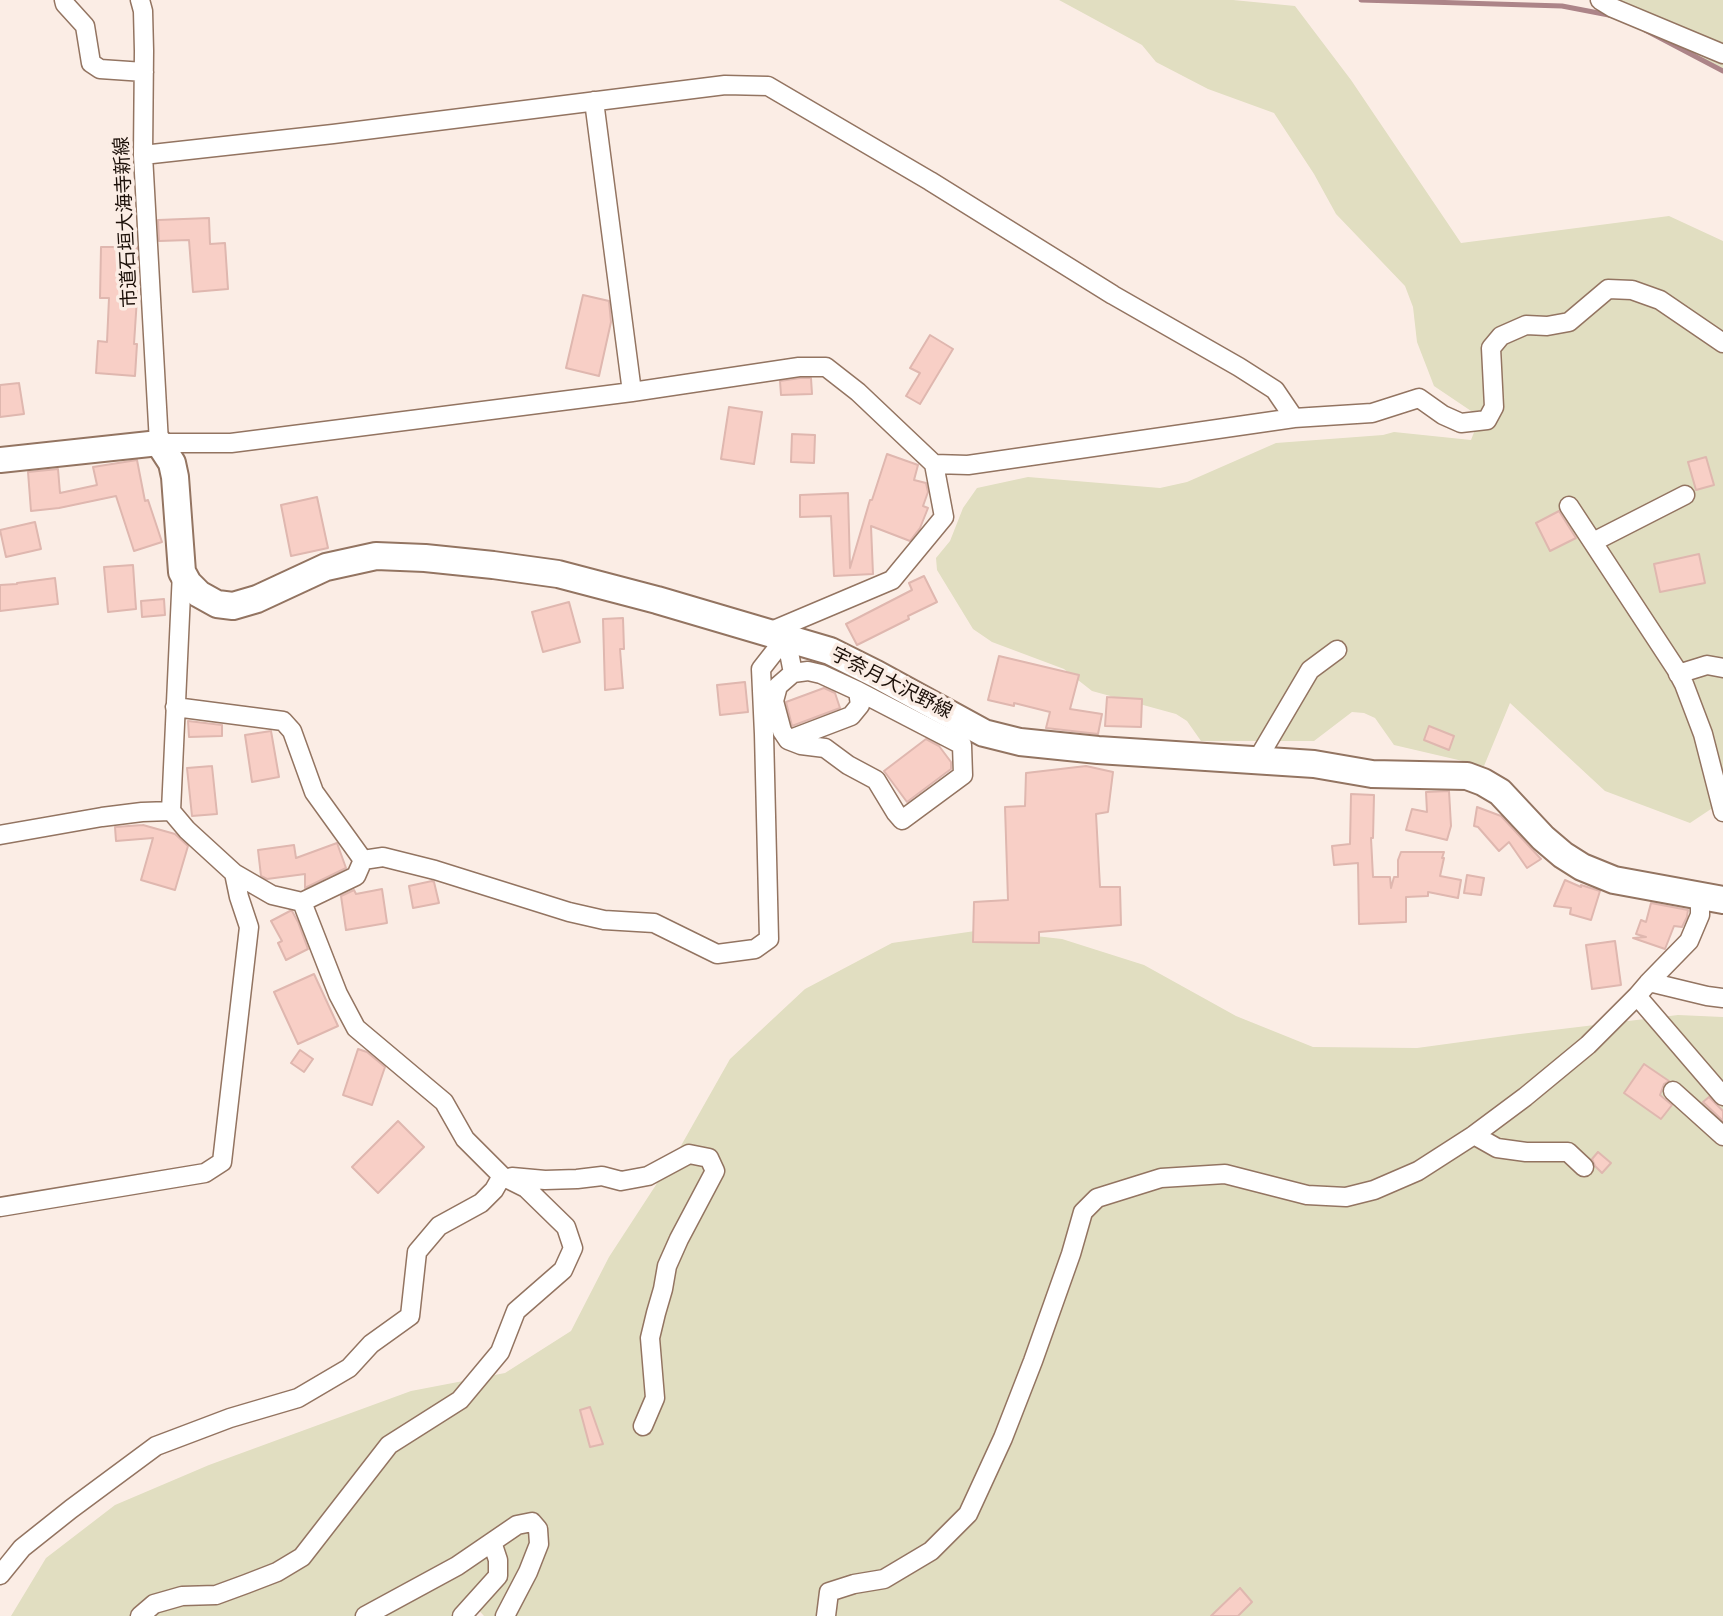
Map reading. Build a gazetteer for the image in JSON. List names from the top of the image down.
{
  "streets": {
    "main road": ["宇奈月大沢野線"],
    "street": ["市道石垣大海寺新線"]
  }
}
